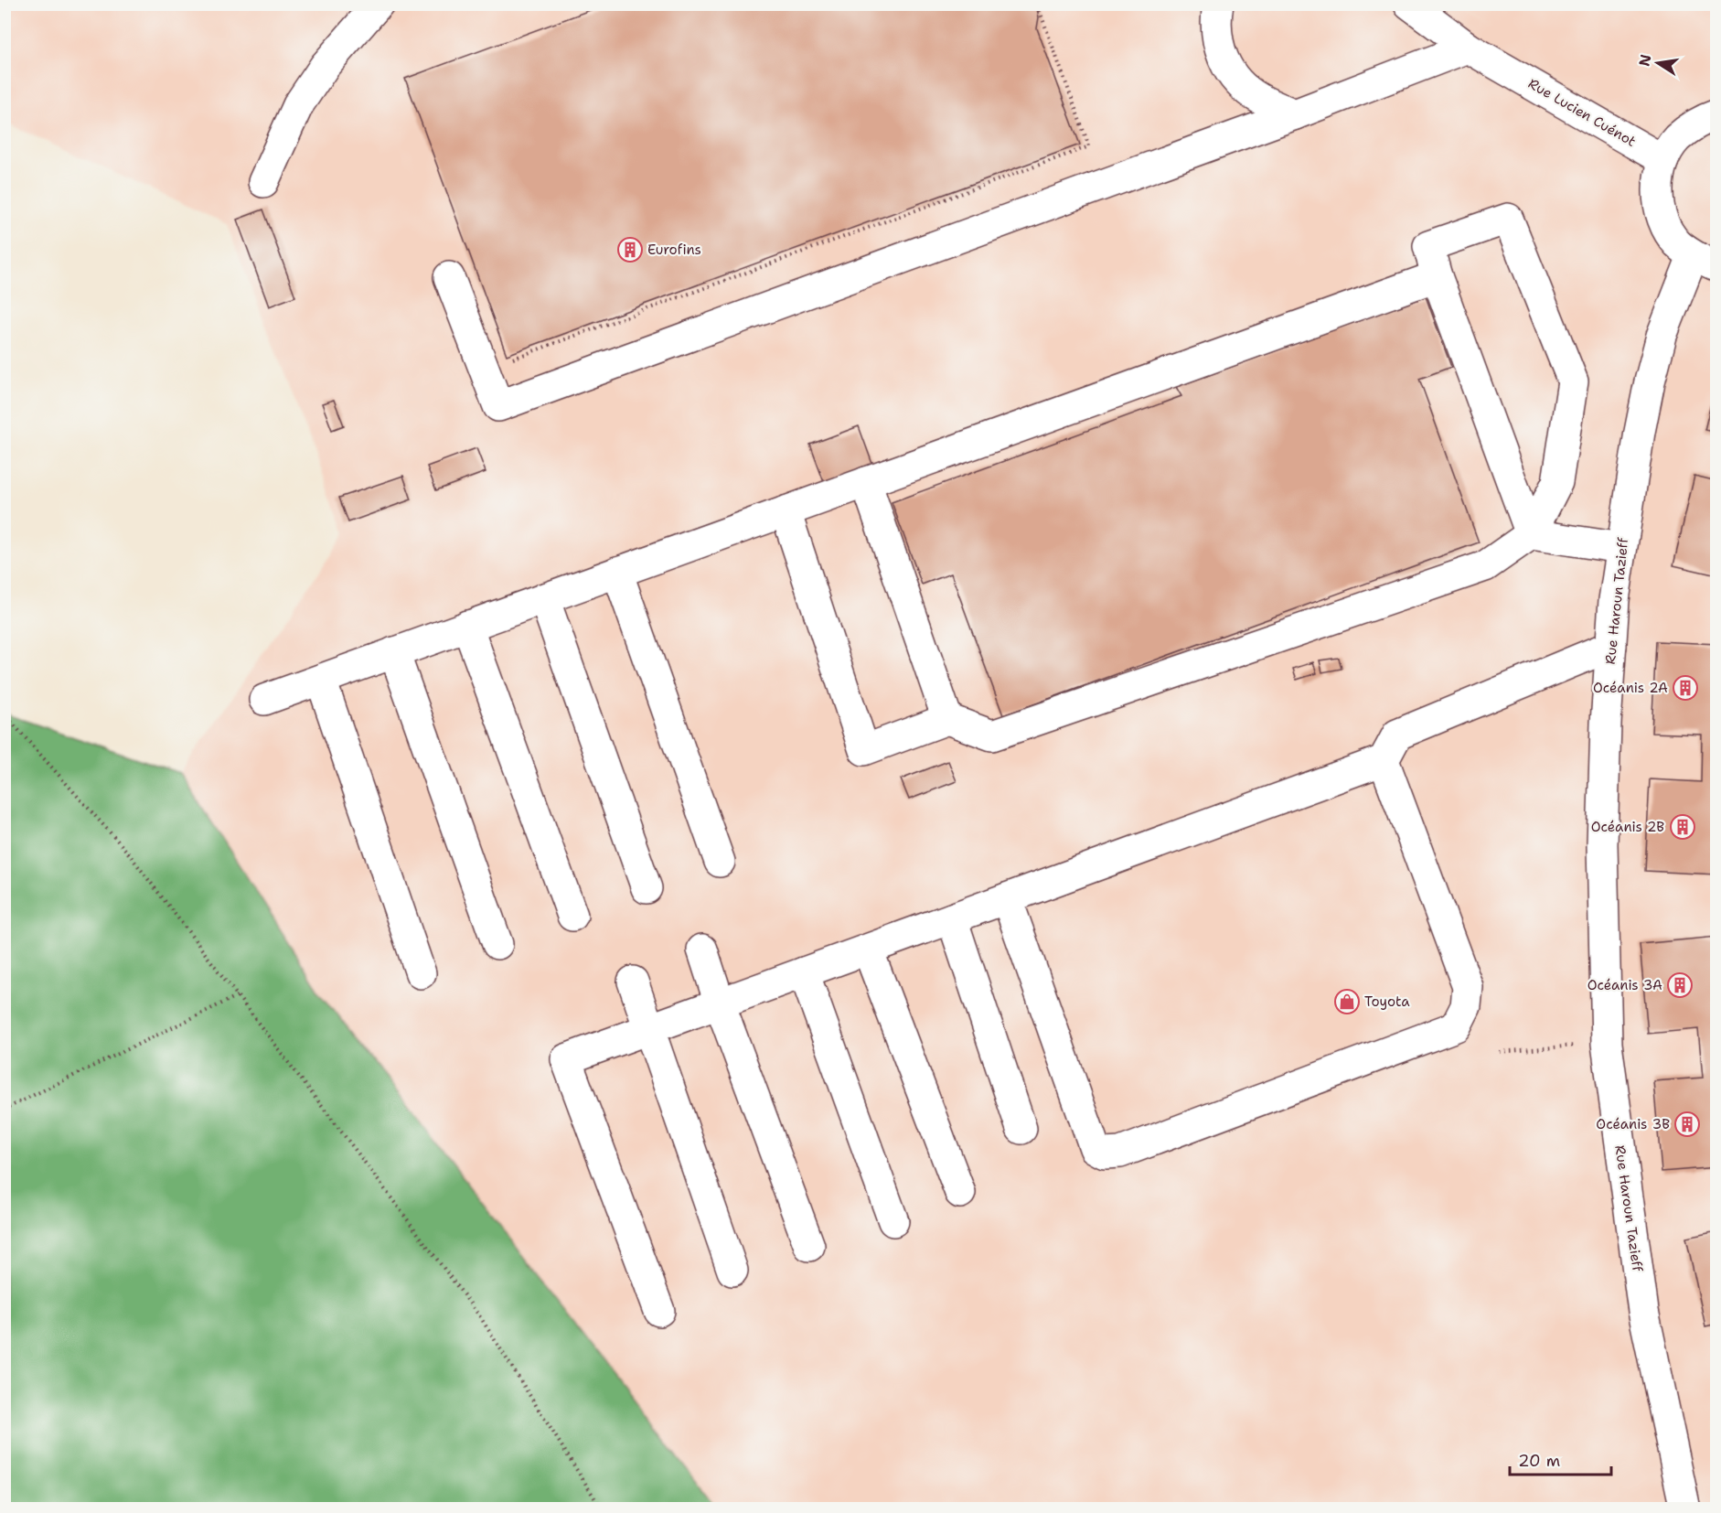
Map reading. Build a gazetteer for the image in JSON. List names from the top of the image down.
{
  "streets": {
    "street": ["Rue Lucien Cuénot", "Rue Haroun Tazieff"]
  },
  "places": {
    "building": [
      "Eurofins",
      "Océanis 2A",
      "Océanis 2B",
      "Océanis 3A",
      "Océanis 3B"
    ],
    "shop": ["Toyota"]
  },
  "scale_bar": "20 m",
  "north": "left"
}
